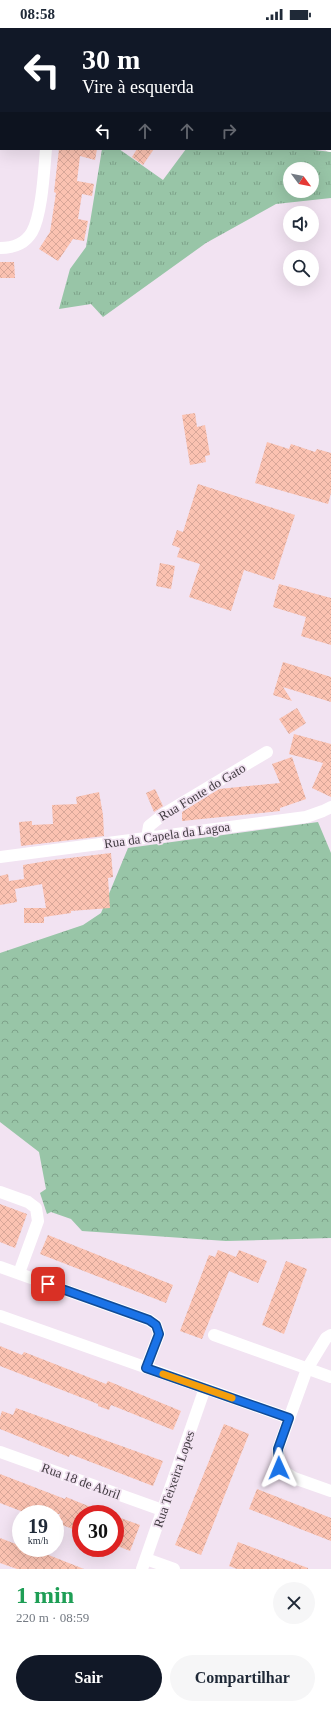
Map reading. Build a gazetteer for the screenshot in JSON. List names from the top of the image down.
{
  "streets": {
    "street": [
      "Rua Fonte do Gato",
      "Rua da Capela da Lagoa",
      "Rua Teixeira Lopes",
      "Rua 18 de Abril"
    ]
  },
  "crossings": [
    ["Rua Fonte do Gato", "Rua da Capela da Lagoa"],
    ["Rua Teixeira Lopes", "Rua 18 de Abril"]
  ],
  "north": "bottom right",
  "page": {
    "status": "08:58",
    "turn": ["30 m", "Vire à esquerda"],
    "speed": "19 km/h",
    "limit": "30",
    "heading": ["1 min", "220 m · 08:59"],
    "buttons": ["Sair", "Compartilhar"]
  }
}
